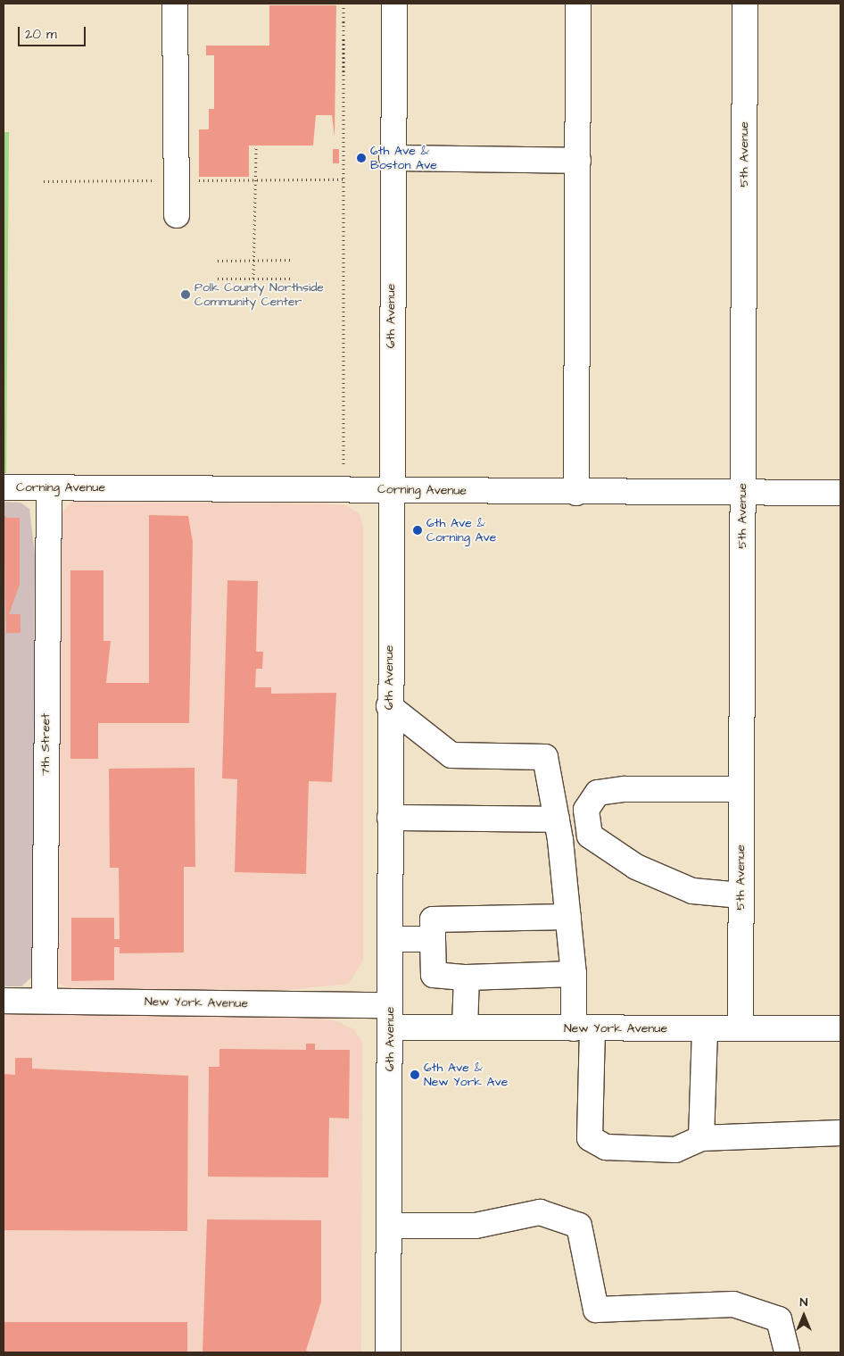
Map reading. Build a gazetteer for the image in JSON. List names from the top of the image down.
{
  "streets": {
    "street": [
      "5th Avenue",
      "6th Avenue",
      "Corning Avenue",
      "7th Street",
      "New York Avenue"
    ]
  },
  "crossings": [
    ["5th Avenue", "Corning Avenue"],
    ["5th Avenue", "New York Avenue"],
    ["6th Avenue", "Corning Avenue"],
    ["6th Avenue", "New York Avenue"],
    ["Corning Avenue", "7th Street"],
    ["7th Street", "New York Avenue"]
  ],
  "places": [
    "6th Ave & Boston Ave",
    "Polk County Northside Community Center",
    "6th Ave & Corning Ave",
    "6th Ave & New York Ave"
  ],
  "scale_bar": "20 m",
  "north": "top"
}
